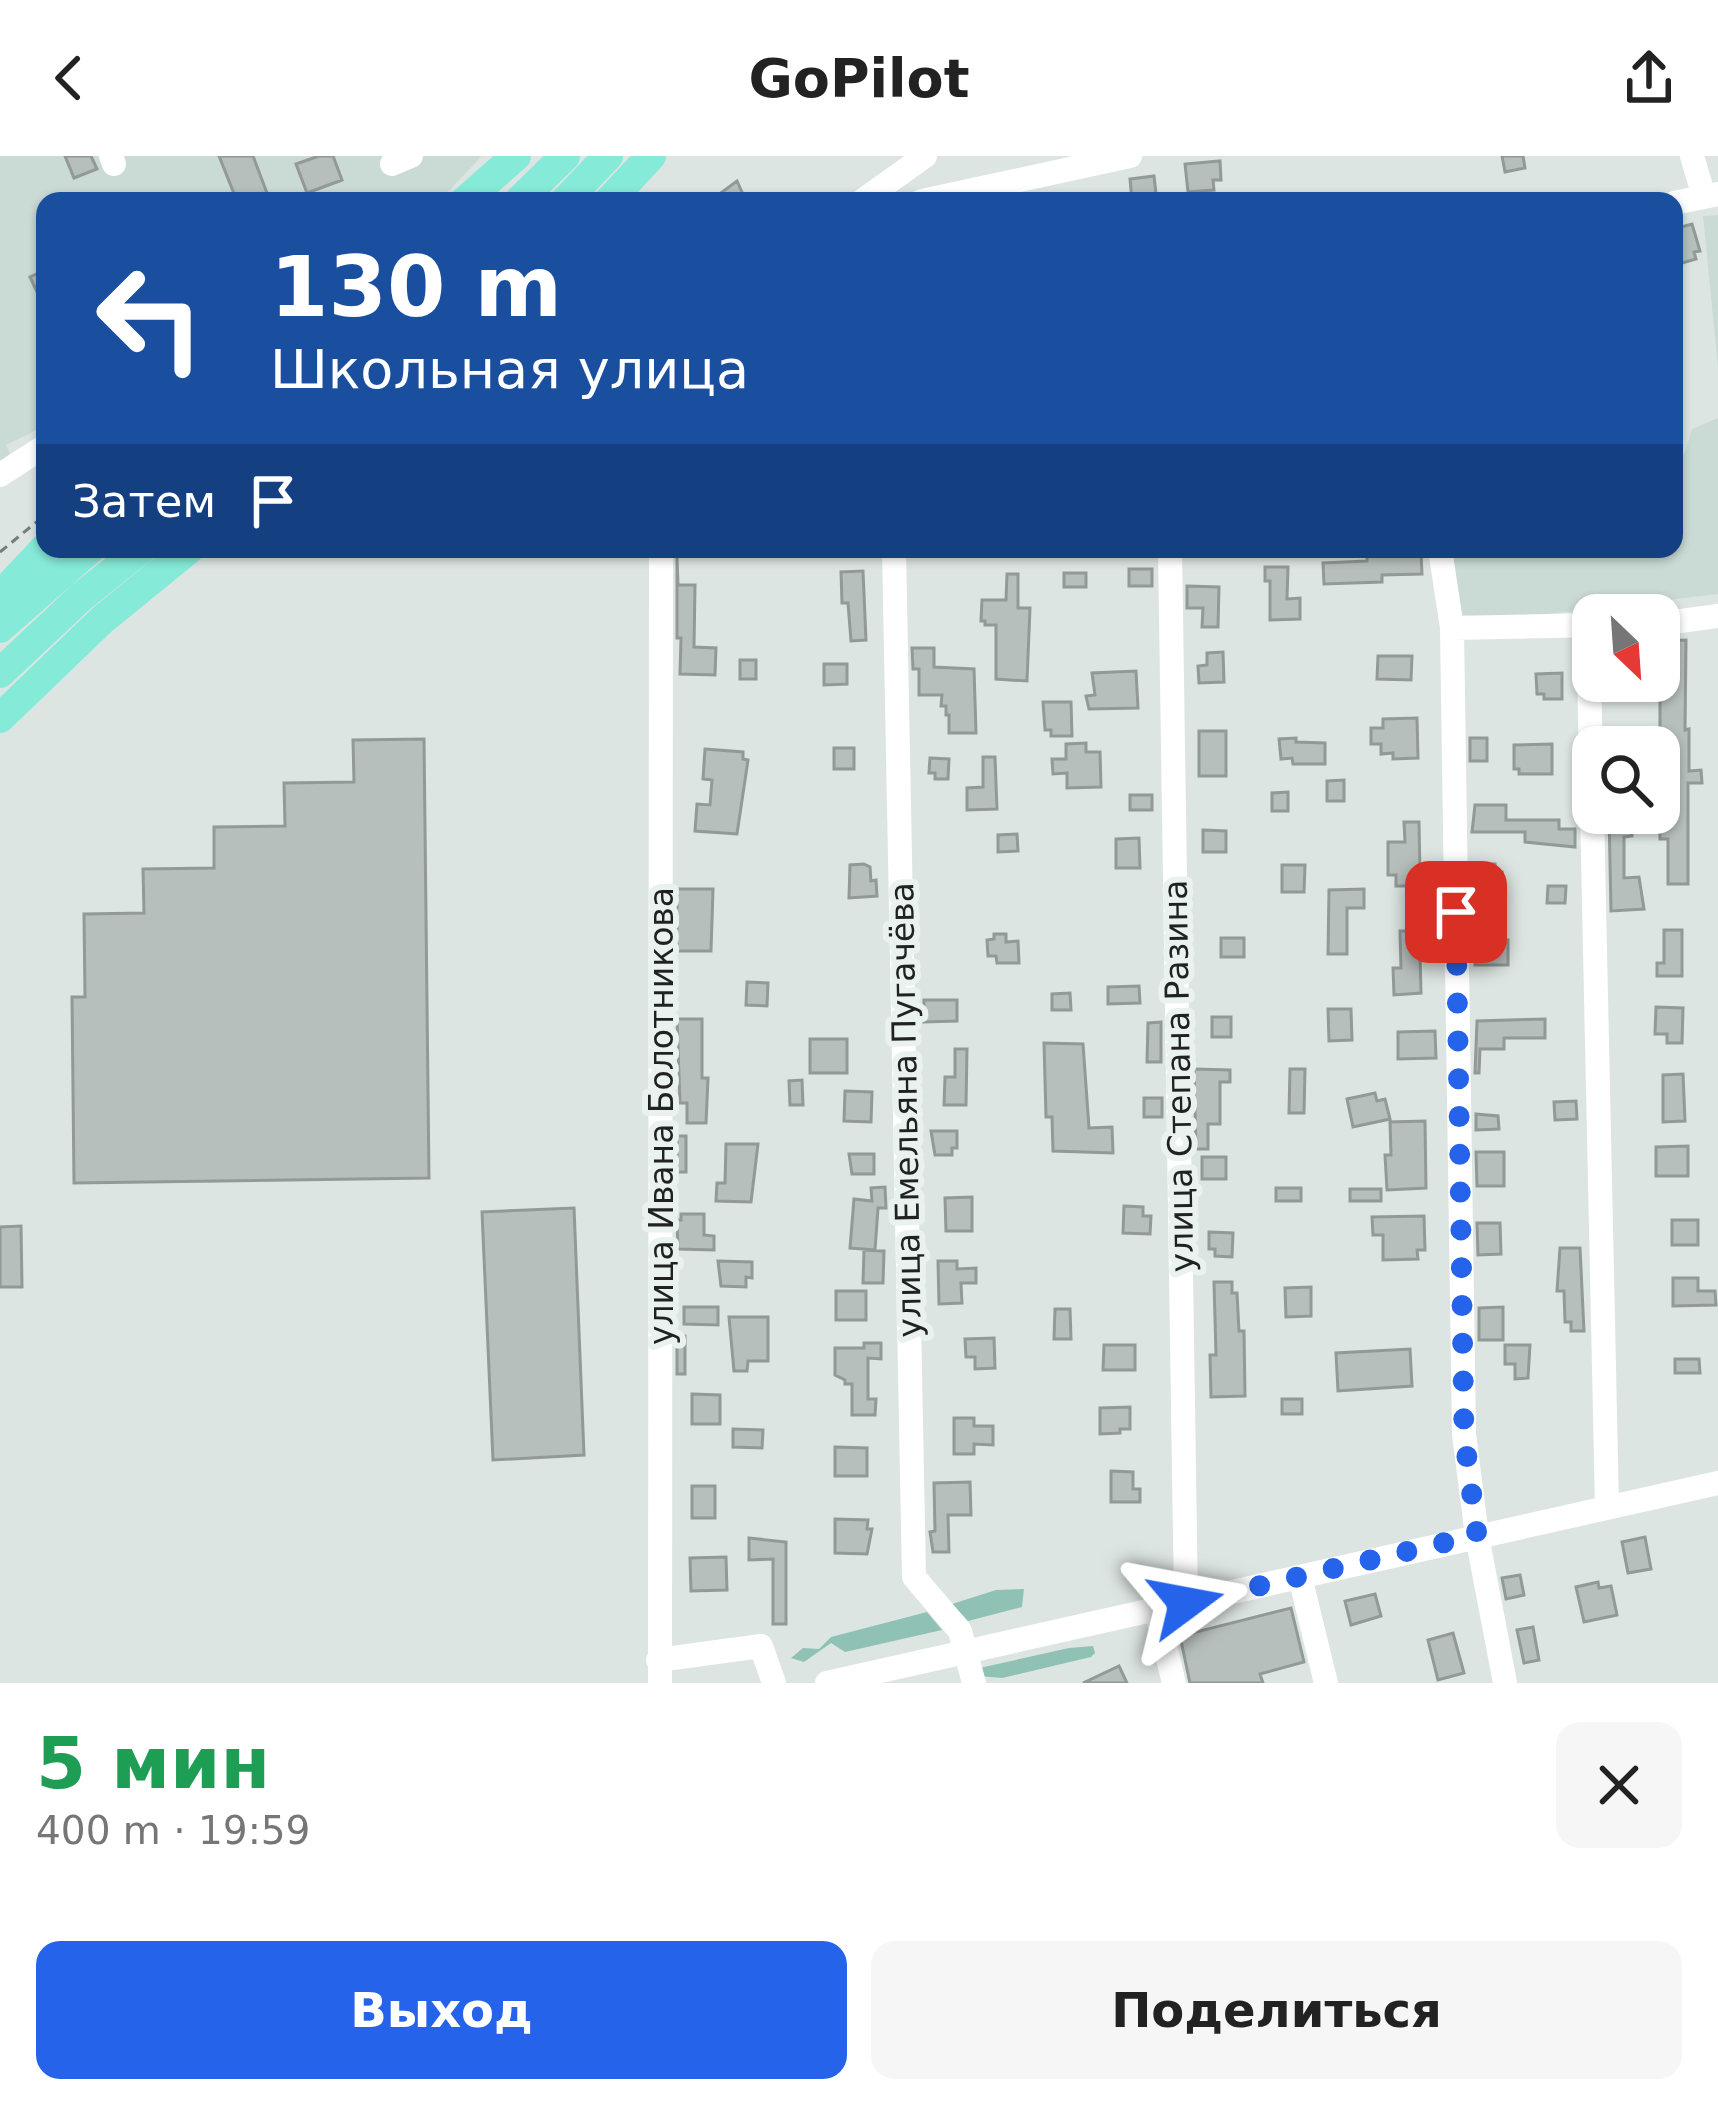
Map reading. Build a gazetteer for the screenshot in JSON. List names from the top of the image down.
{
  "streets": {
    "street": ["улица Степана Разина", "улица Емельяна Пугачёва", "улица Ивана Болотникова"]
  },
  "north": "bottom right",
  "page": {
    "header": "GoPilot",
    "turn": ["130 m", "Школьная улица"],
    "then": "Затем",
    "heading": ["5 мин", "400 m · 19:59"],
    "buttons": ["Выход", "Поделиться"]
  }
}
